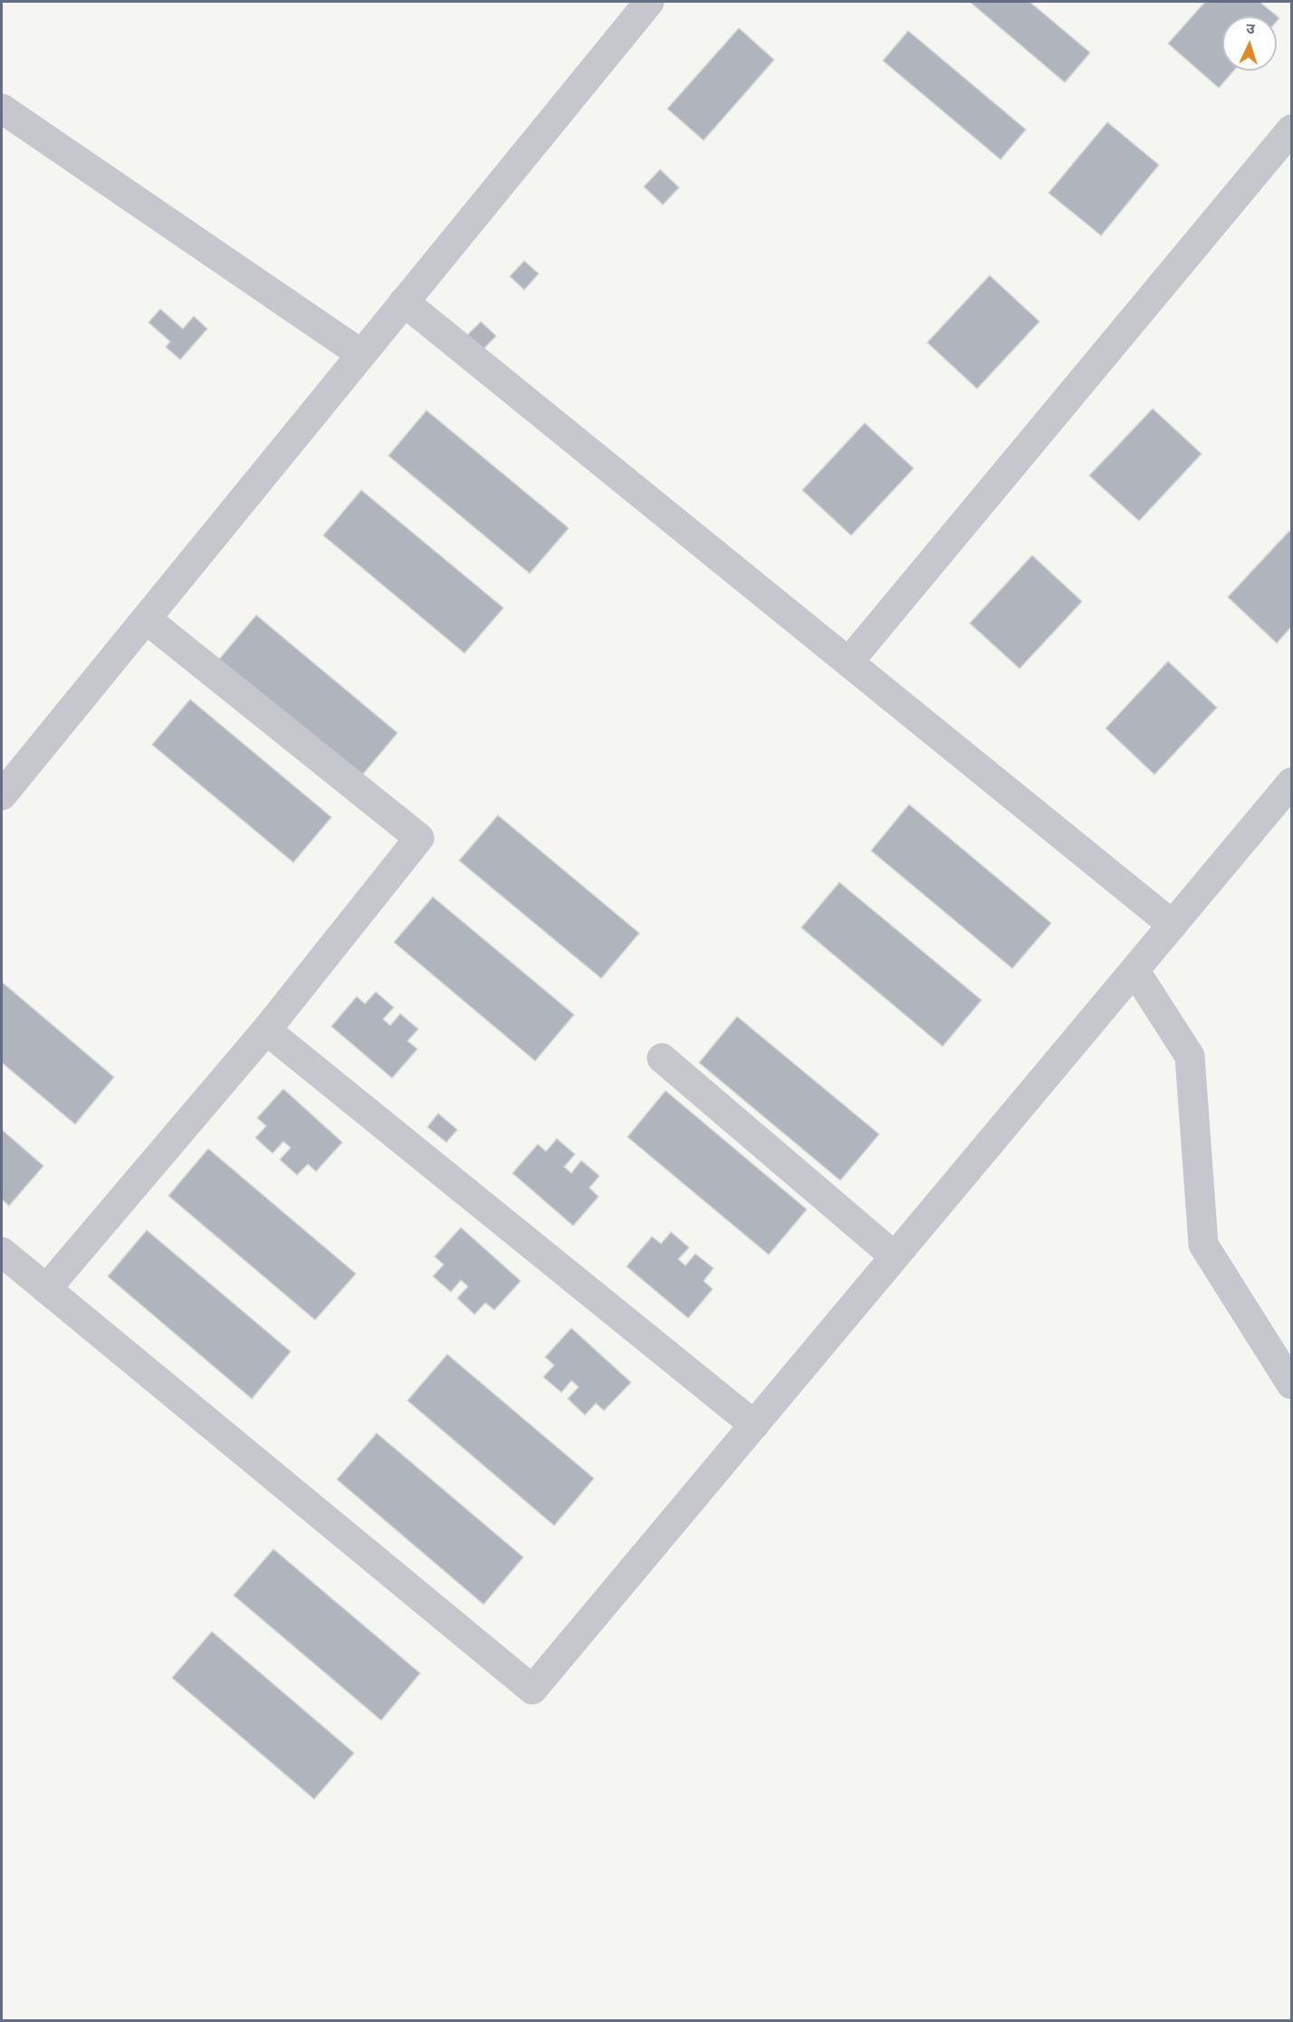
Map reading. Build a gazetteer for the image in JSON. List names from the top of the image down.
{
  "north": "top"
}
